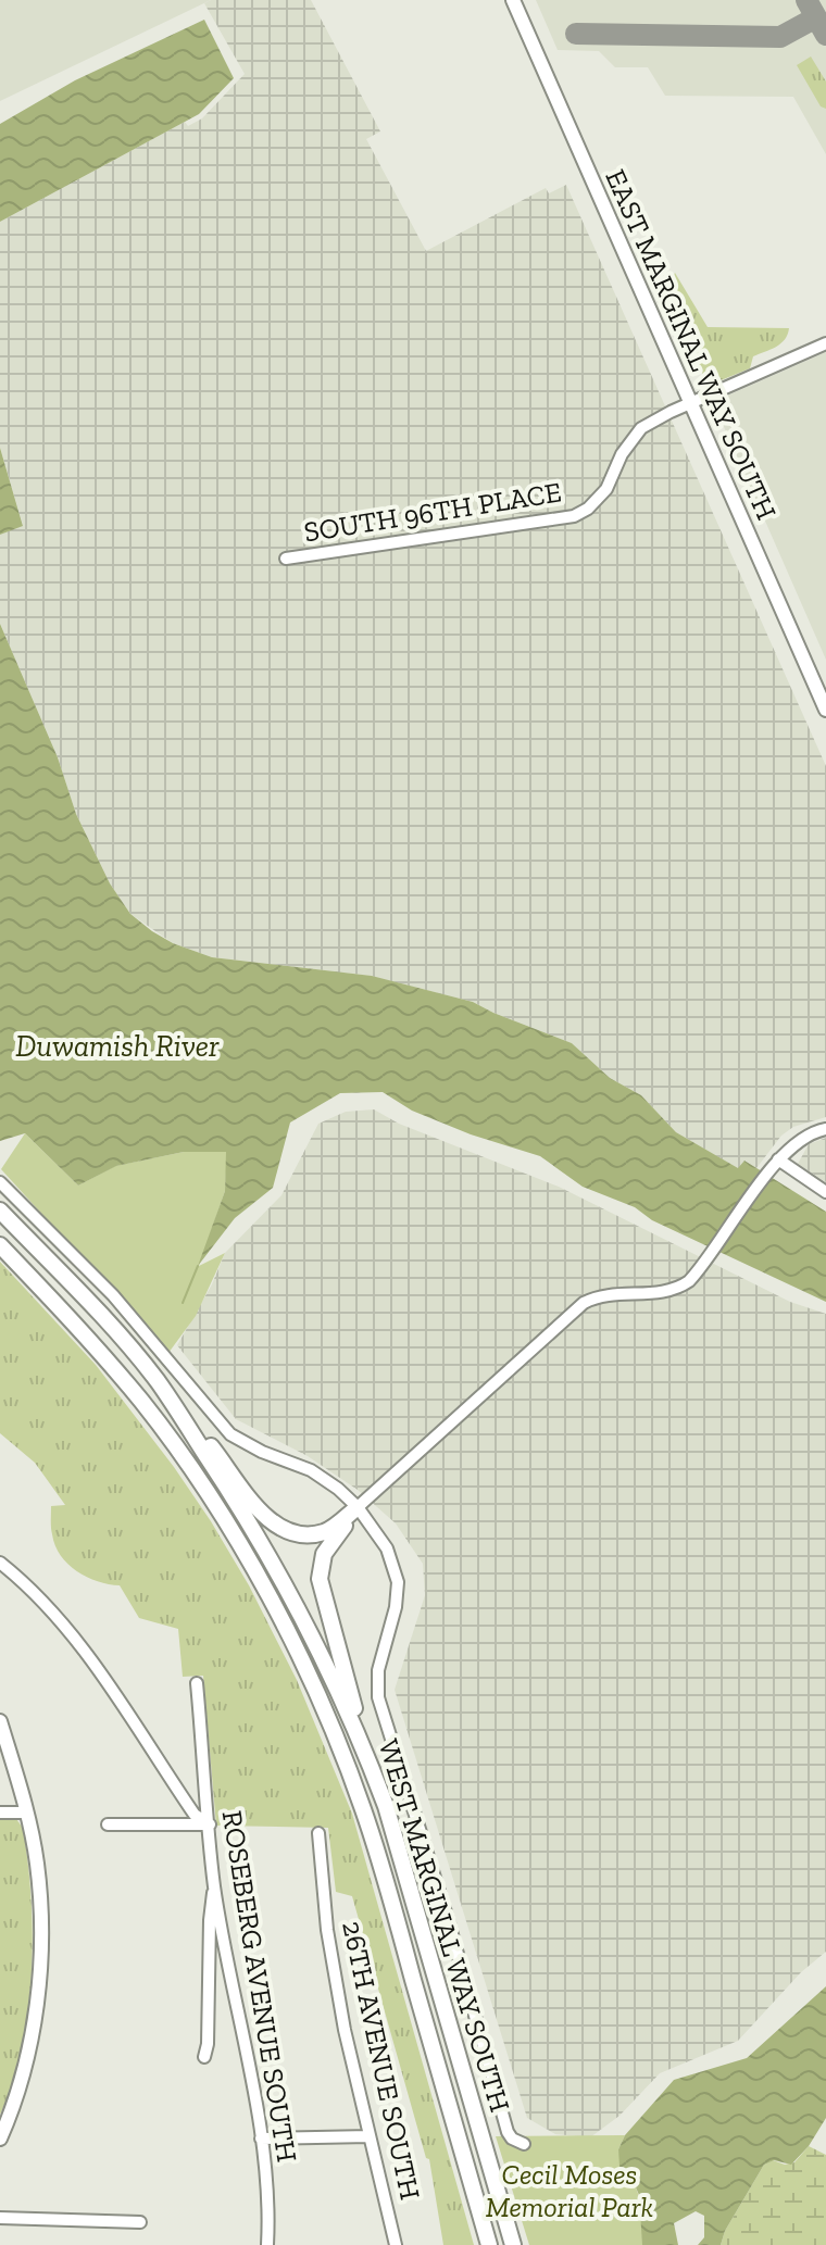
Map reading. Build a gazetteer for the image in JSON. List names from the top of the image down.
{
  "streets": {
    "highway": ["WEST MARGINAL WAY SOUTH"],
    "main road": ["EAST MARGINAL WAY SOUTH"],
    "street": ["SOUTH 96TH PLACE", "ROSEBERG AVENUE SOUTH", "26TH AVENUE SOUTH"]
  },
  "crossings": [
    ["EAST MARGINAL WAY SOUTH", "SOUTH 96TH PLACE"]
  ],
  "water": ["Duwamish River"],
  "parks": ["Cecil Moses Memorial Park"]
}
